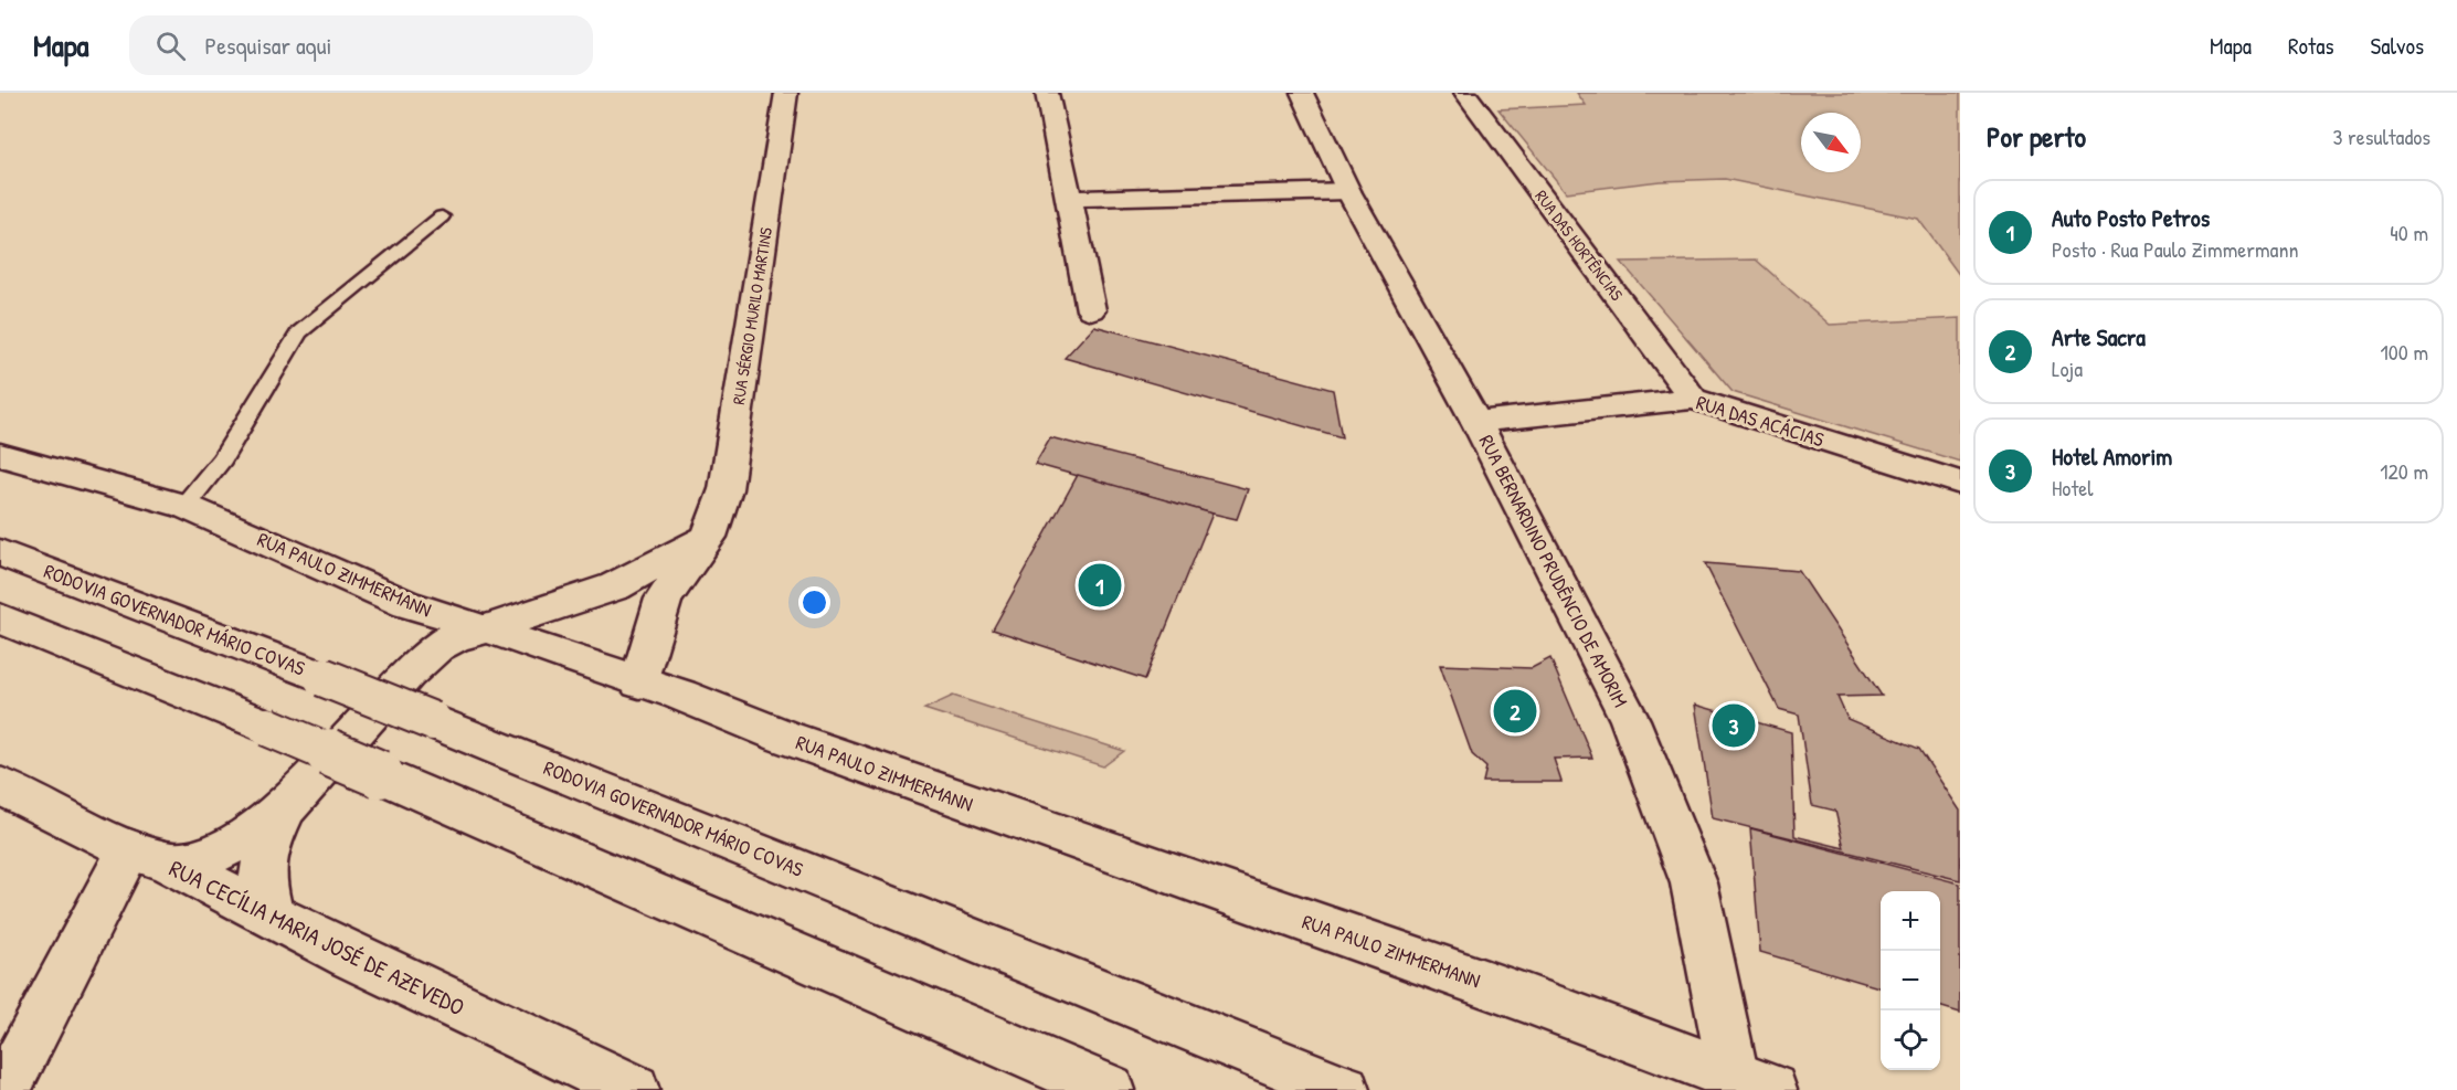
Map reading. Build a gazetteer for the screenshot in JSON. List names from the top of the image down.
{
  "streets": {
    "main road": [
      "RUA DAS HORTÊNCIAS",
      "RUA SÉRGIO MURILO MARTINS",
      "RUA DAS ACÁCIAS",
      "RUA BERNARDINO PRUDÊNCIO DE AMORIM",
      "RUA PAULO ZIMMERMANN",
      "RODOVIA GOVERNADOR MÁRIO COVAS",
      "RUA CECÍLIA MARIA JOSÉ DE AZEVEDO"
    ]
  },
  "crossings": [
    ["RUA DAS HORTÊNCIAS", "RUA DAS ACÁCIAS"],
    ["RUA SÉRGIO MURILO MARTINS", "RUA PAULO ZIMMERMANN"],
    ["RUA DAS ACÁCIAS", "RUA BERNARDINO PRUDÊNCIO DE AMORIM"],
    ["RUA BERNARDINO PRUDÊNCIO DE AMORIM", "RUA PAULO ZIMMERMANN"]
  ],
  "north": "bottom right",
  "page": {
    "header": "Mapa",
    "search": "Pesquisar aqui",
    "nav": ["Mapa", "Rotas", "Salvos"],
    "heading": ["Por perto", "3 resultados"],
    "list": [
      {
        "mark": "1",
        "name": "Auto Posto Petros",
        "note": "Posto · Rua Paulo Zimmermann",
        "value": "40 m"
      },
      {
        "mark": "2",
        "name": "Arte Sacra",
        "note": "Loja",
        "value": "100 m"
      },
      {
        "mark": "3",
        "name": "Hotel Amorim",
        "note": "Hotel",
        "value": "120 m"
      }
    ],
    "pins": ["1", "2", "3"],
    "map_buttons": ["+", "−"]
  }
}
